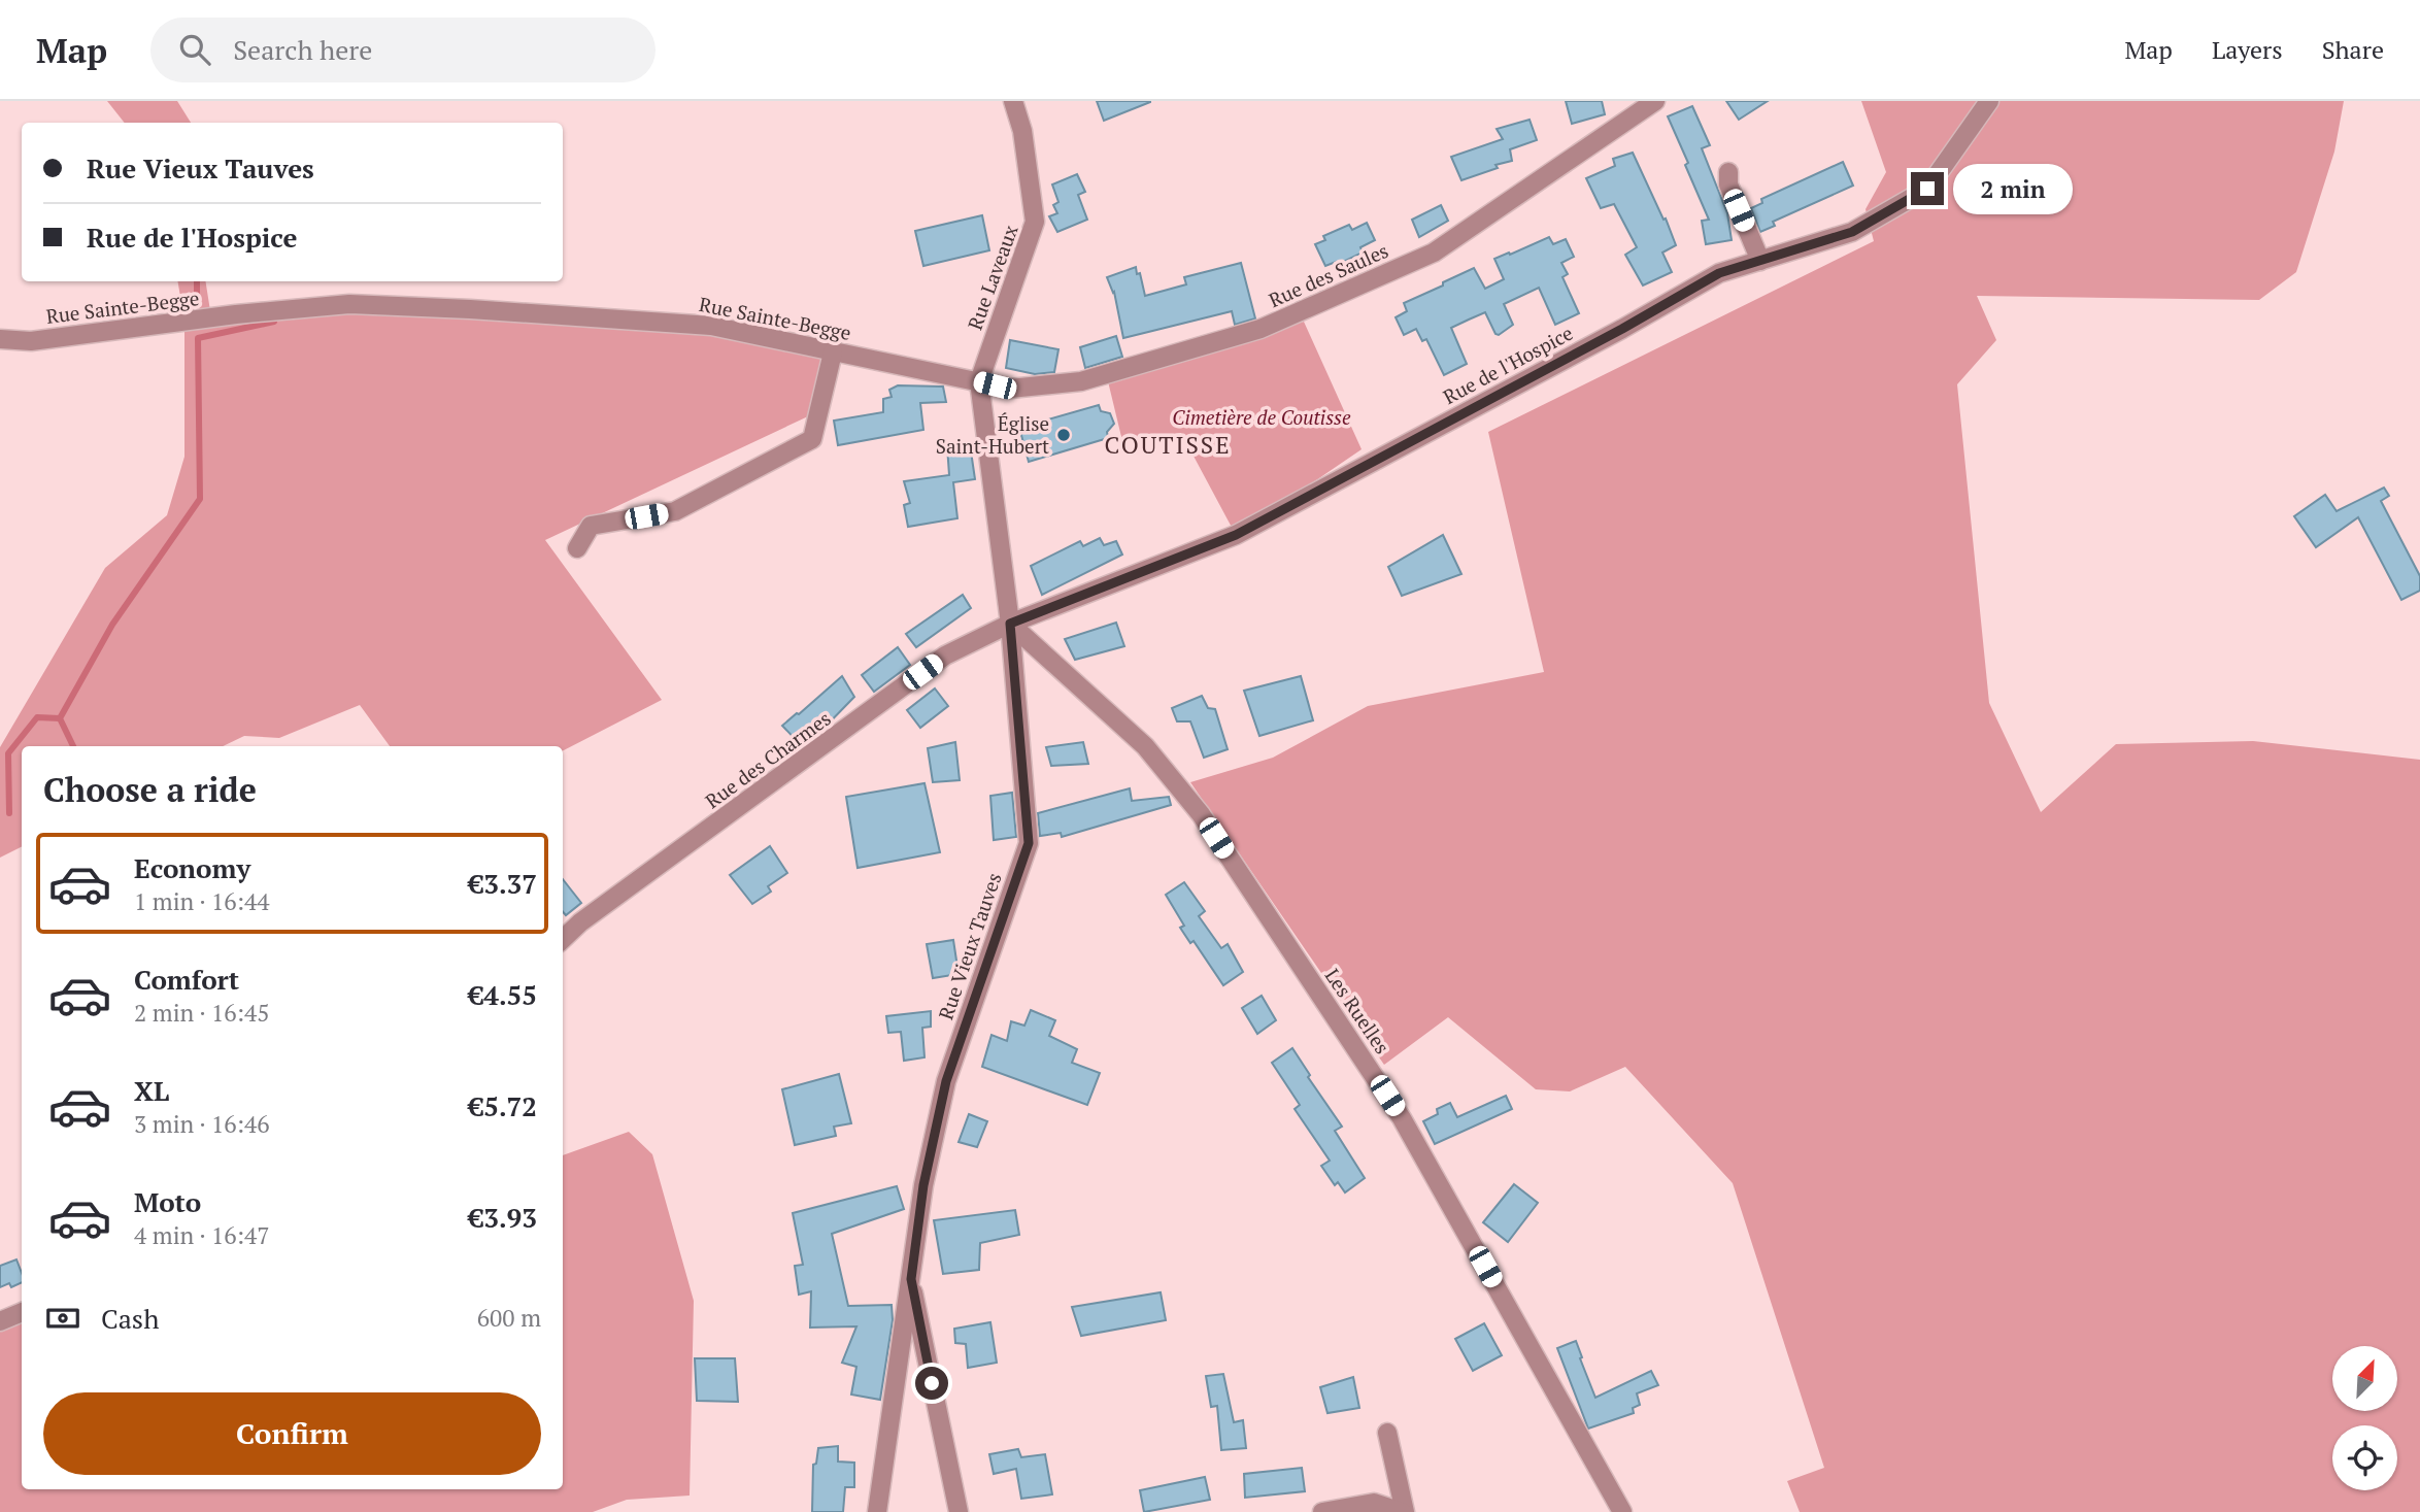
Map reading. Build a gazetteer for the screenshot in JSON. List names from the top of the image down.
{
  "streets": {
    "street": [
      "Rue des Saules",
      "Rue Laveaux",
      "Rue Sainte-Begge",
      "Rue de l'Hospice",
      "Rue des Charmes",
      "Rue Vieux Tauves",
      "Les Ruelles"
    ]
  },
  "crossings": [
    ["Rue des Saules", "Rue Laveaux"],
    ["Rue des Saules", "Rue Sainte-Begge"],
    ["Rue des Saules", "Rue Vieux Tauves"],
    ["Rue Laveaux", "Rue Sainte-Begge"],
    ["Rue Laveaux", "Rue Vieux Tauves"],
    ["Rue Sainte-Begge", "Rue Vieux Tauves"],
    ["Rue de l'Hospice", "Rue des Charmes"],
    ["Rue de l'Hospice", "Rue Vieux Tauves"],
    ["Rue de l'Hospice", "Les Ruelles"],
    ["Rue des Charmes", "Rue Vieux Tauves"],
    ["Rue des Charmes", "Les Ruelles"],
    ["Rue Vieux Tauves", "Les Ruelles"]
  ],
  "districts": ["COUTISSE"],
  "parks": ["Cimetière de Coutisse"],
  "places": ["Église Saint-Hubert"],
  "north": "top right",
  "page": {
    "header": "Map",
    "search": "Search here",
    "nav": ["Map", "Layers", "Share"],
    "banner": ["Rue Vieux Tauves", "Rue de l'Hospice"],
    "bubble": "2 min",
    "heading": "Choose a ride",
    "list": [
      {
        "name": "Economy",
        "note": "1 min · 16:44",
        "value": "€3.37"
      },
      {
        "name": "Comfort",
        "note": "2 min · 16:45",
        "value": "€4.55"
      },
      {
        "name": "XL",
        "note": "3 min · 16:46",
        "value": "€5.72"
      },
      {
        "name": "Moto",
        "note": "4 min · 16:47",
        "value": "€3.93"
      }
    ],
    "pay": ["Cash", "600 m"],
    "buttons": "Confirm"
  }
}
